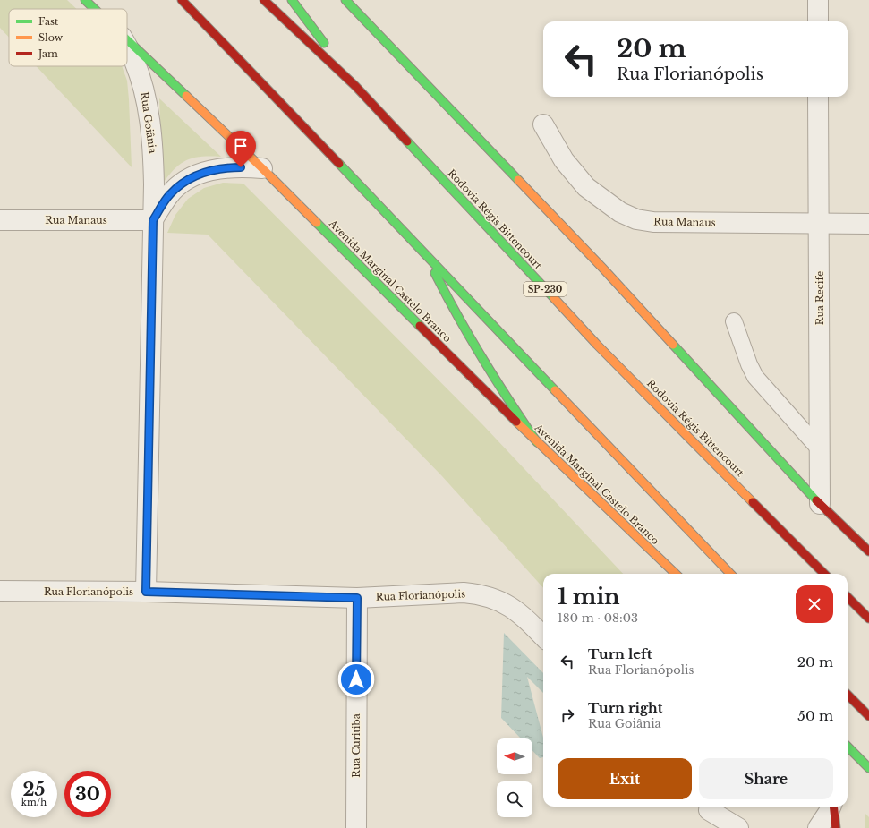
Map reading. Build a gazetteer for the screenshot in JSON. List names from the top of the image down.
{
  "streets": {
    "main road": ["Rodovia Régis Bittencourt", "Avenida Marginal Castelo Branco", "SP-230"],
    "street": [
      "Rua Goiânia",
      "Rua Manaus",
      "Rua Recife",
      "Rua Florianópolis",
      "Rua Curitiba"
    ]
  },
  "crossings": [
    ["Rua Goiânia", "Rua Manaus"],
    ["Rua Goiânia", "Rua Florianópolis"],
    ["Rua Manaus", "Rua Recife"],
    ["Rua Florianópolis", "Rua Curitiba"]
  ],
  "legend": ["Fast", "Slow", "Jam"],
  "north": "left",
  "page": {
    "turn": ["20 m", "Rua Florianópolis"],
    "heading": ["1 min", "180 m · 08:03"],
    "list": [
      {
        "name": "Turn left",
        "note": "Rua Florianópolis",
        "value": "20 m"
      },
      {
        "name": "Turn right",
        "note": "Rua Goiânia",
        "value": "50 m"
      }
    ],
    "buttons": ["Exit", "Share"],
    "speed": "25 km/h",
    "limit": "30"
  }
}
